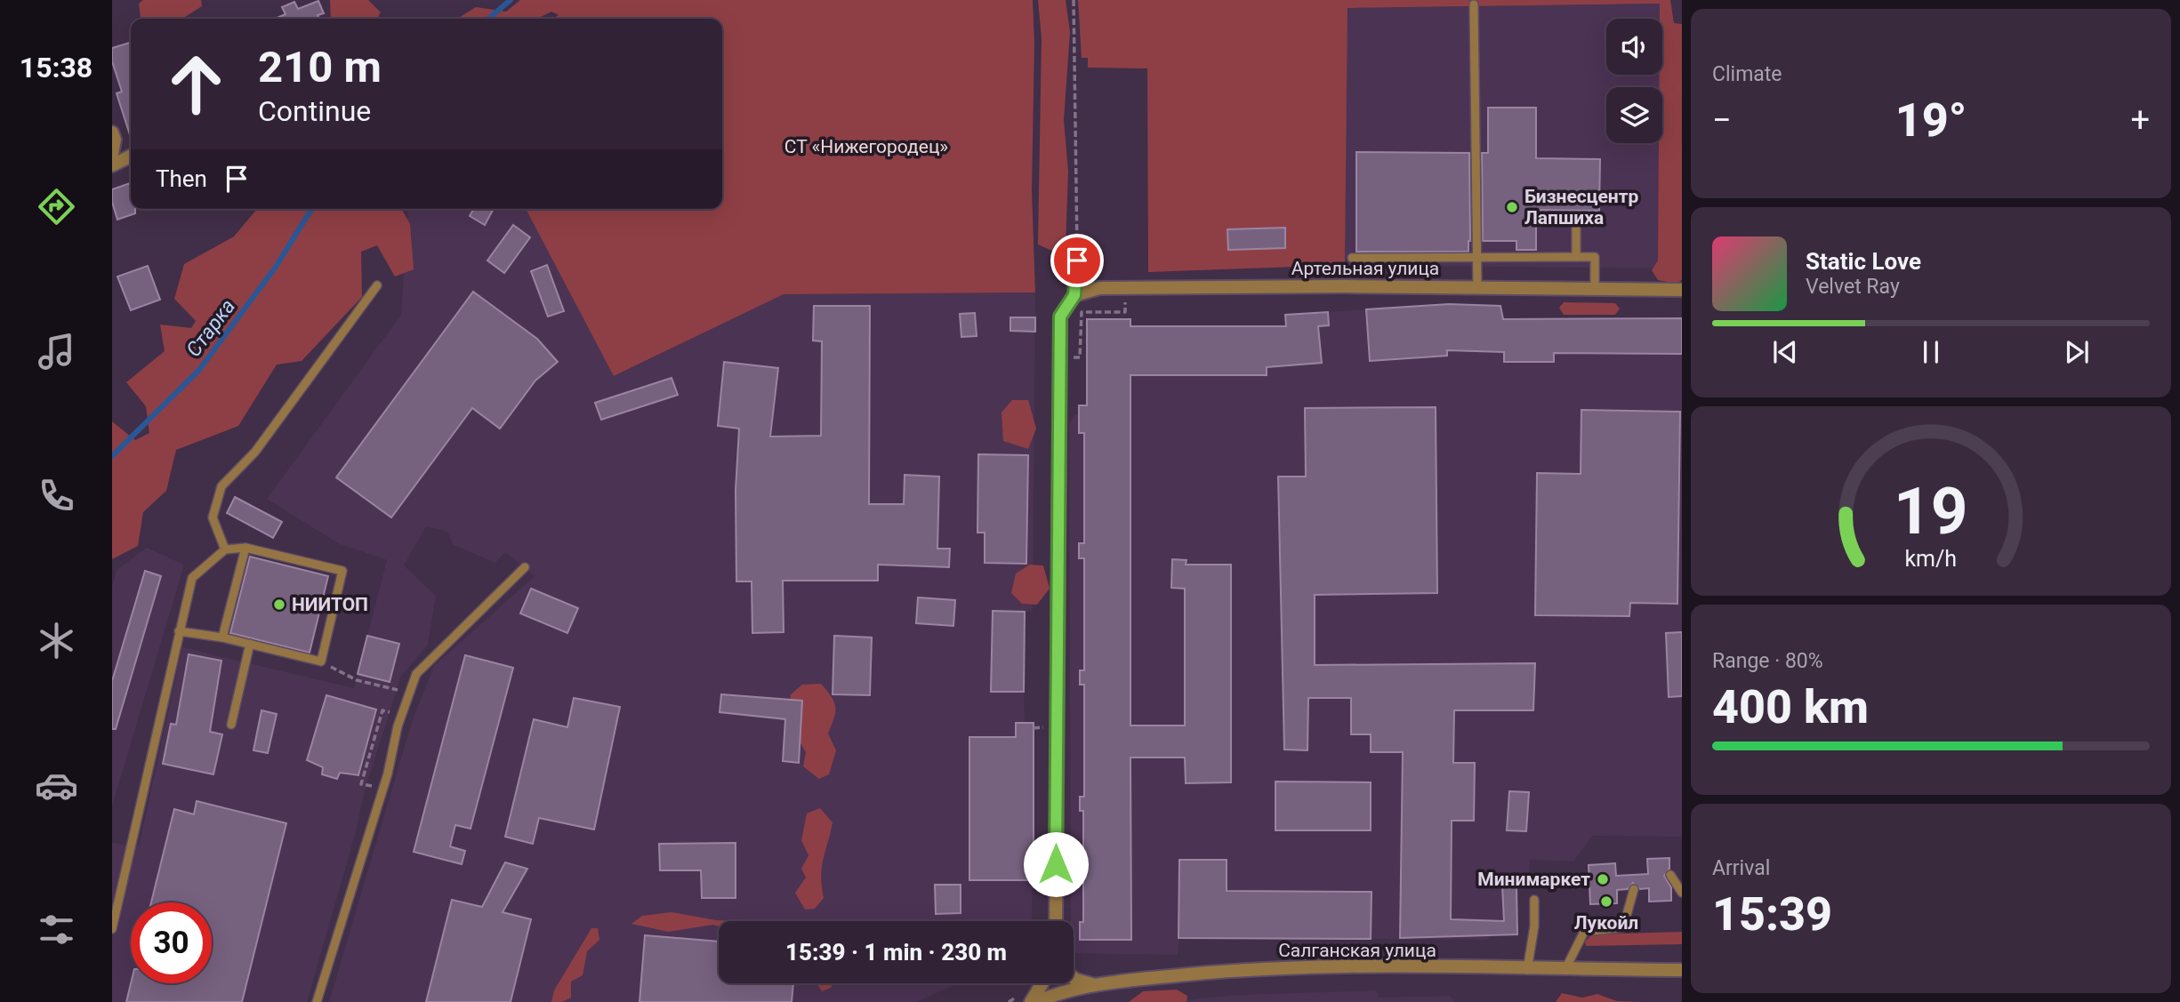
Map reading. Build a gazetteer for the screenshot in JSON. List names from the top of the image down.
{
  "streets": {
    "street": ["Артельная улица", "Салганская улица"]
  },
  "water": ["Старка"],
  "parks": ["СТ «Нижегородец»"],
  "places": [
    "Бизнесцентр Лапшиха",
    "НИИТОП",
    "Минимаркет",
    "Лукойл"
  ],
  "page": {
    "tabs": "15:38",
    "tile": [
      "Climate",
      ["Range · 80%", "400 km"],
      ["Arrival", "15:39"]
    ],
    "turn": ["210 m", "Continue"],
    "heat": ["−", "19°", "+"],
    "then": "Then",
    "song": ["Static Love", "Velvet Ray"],
    "limit": "30",
    "trip": "15:39 · 1 min · 230 m",
    "gauge": ["19", "km/h"]
  }
}
